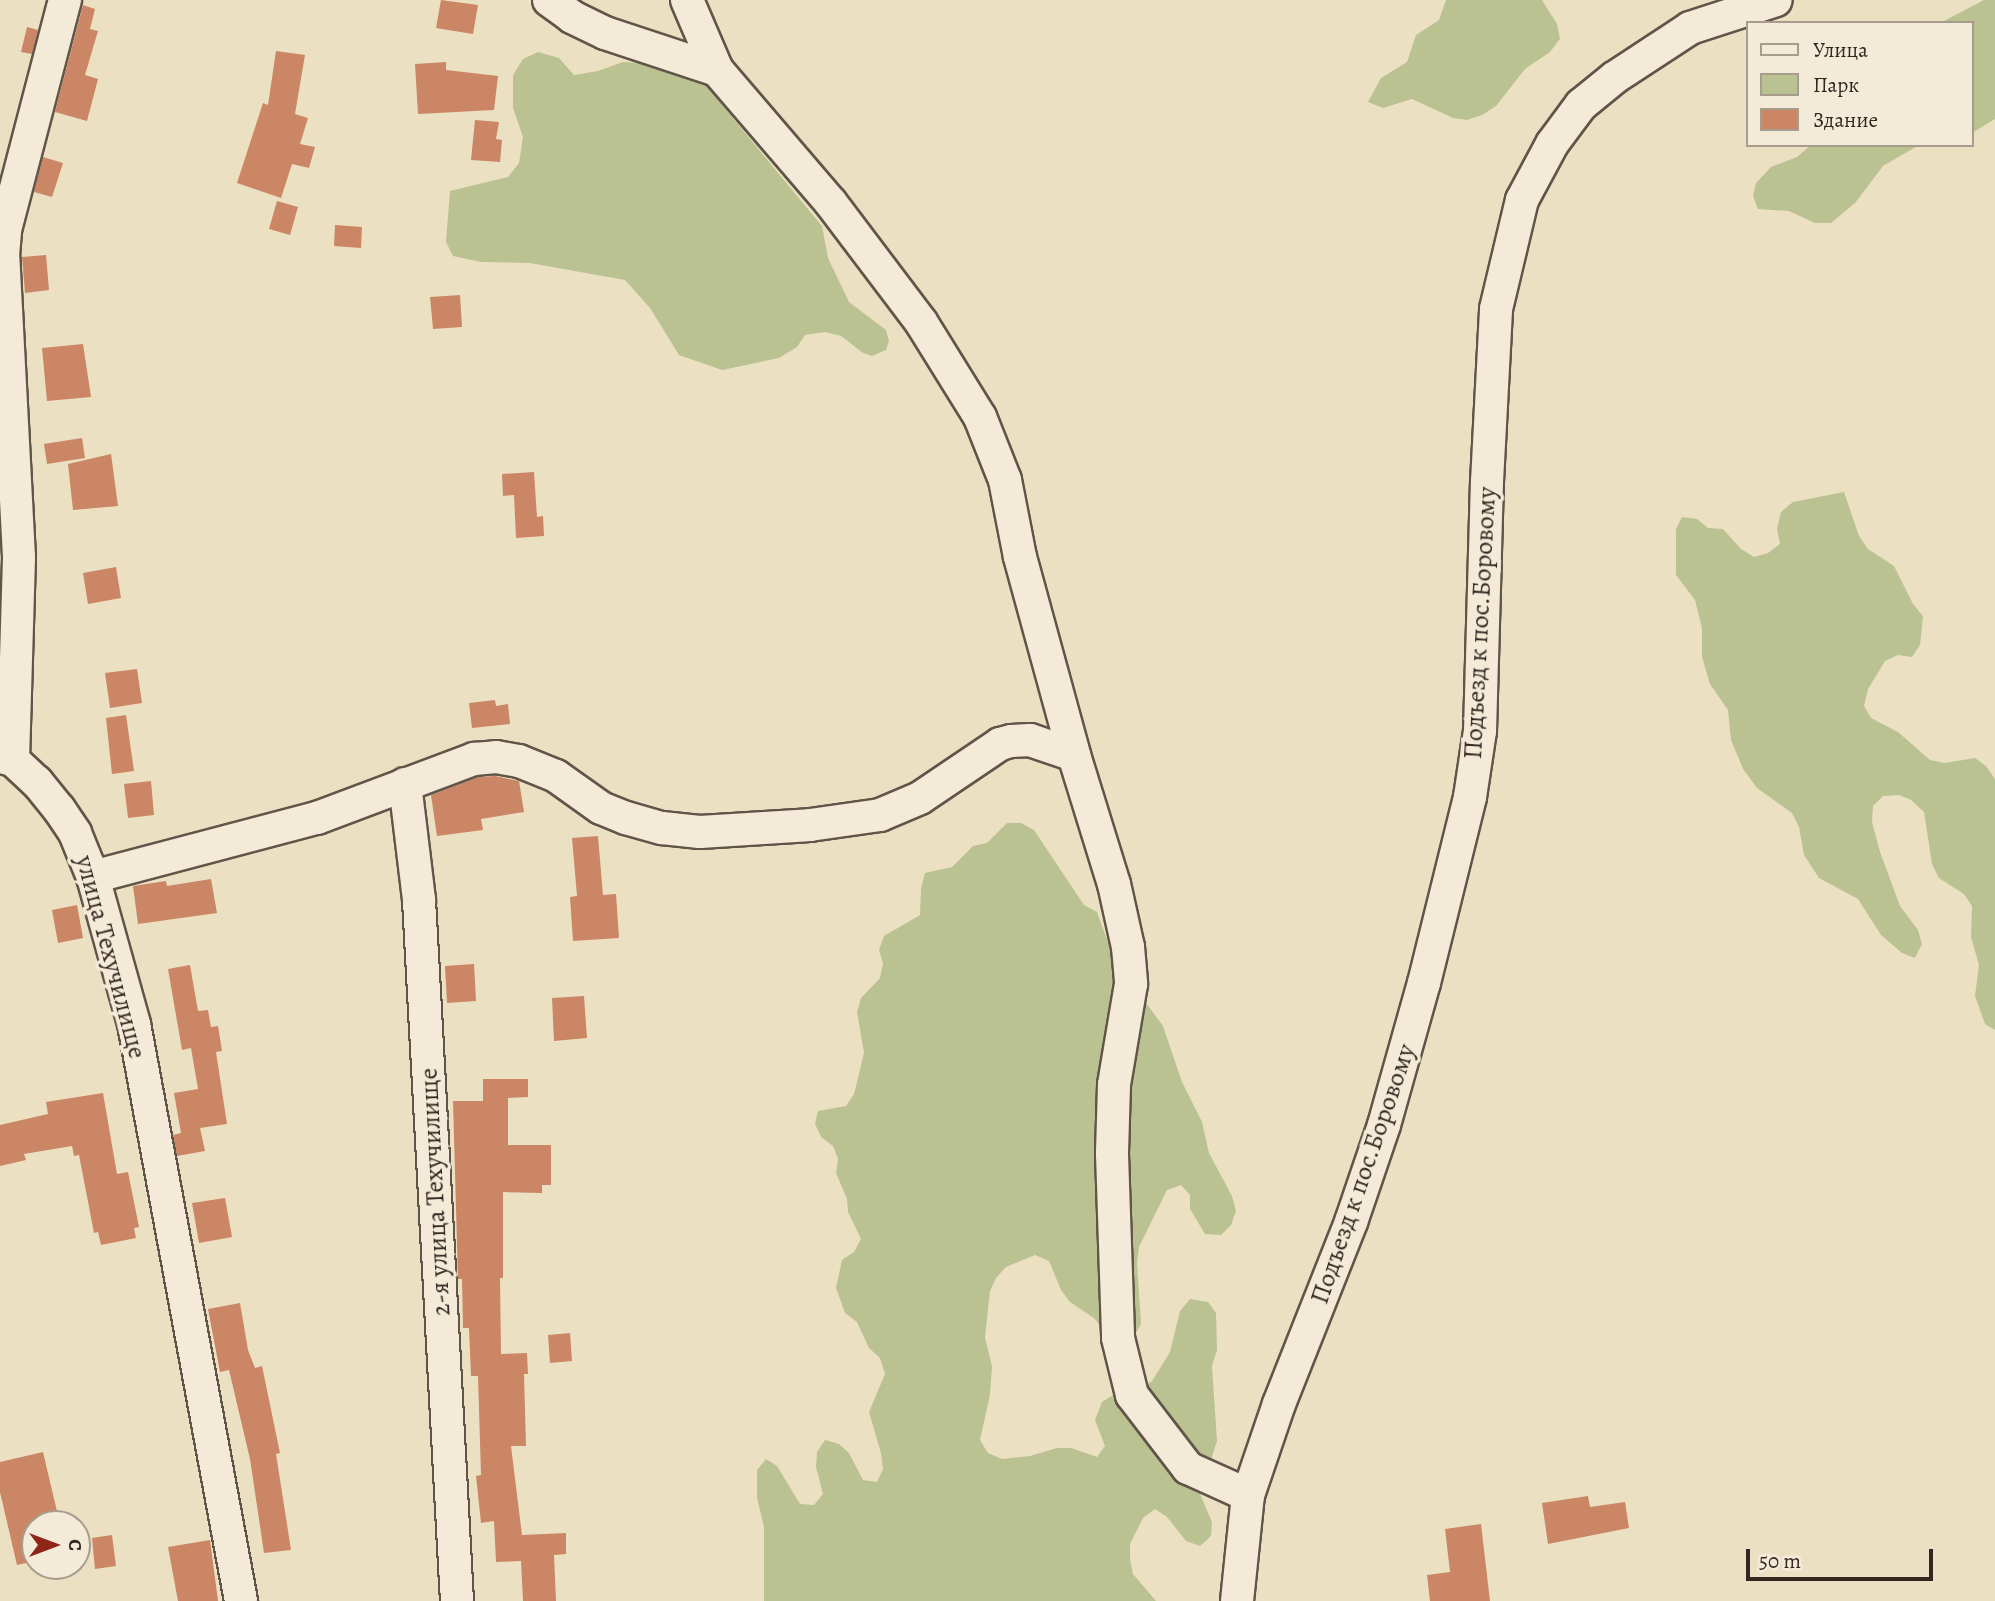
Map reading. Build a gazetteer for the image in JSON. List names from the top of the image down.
{
  "streets": {
    "street": ["Подъезд к пос.Боровому", "улица Техучилище", "2-я улица Техучилище"]
  },
  "legend": ["Улица", "Парк", "Здание"],
  "scale_bar": "50 m",
  "north": "right"
}
